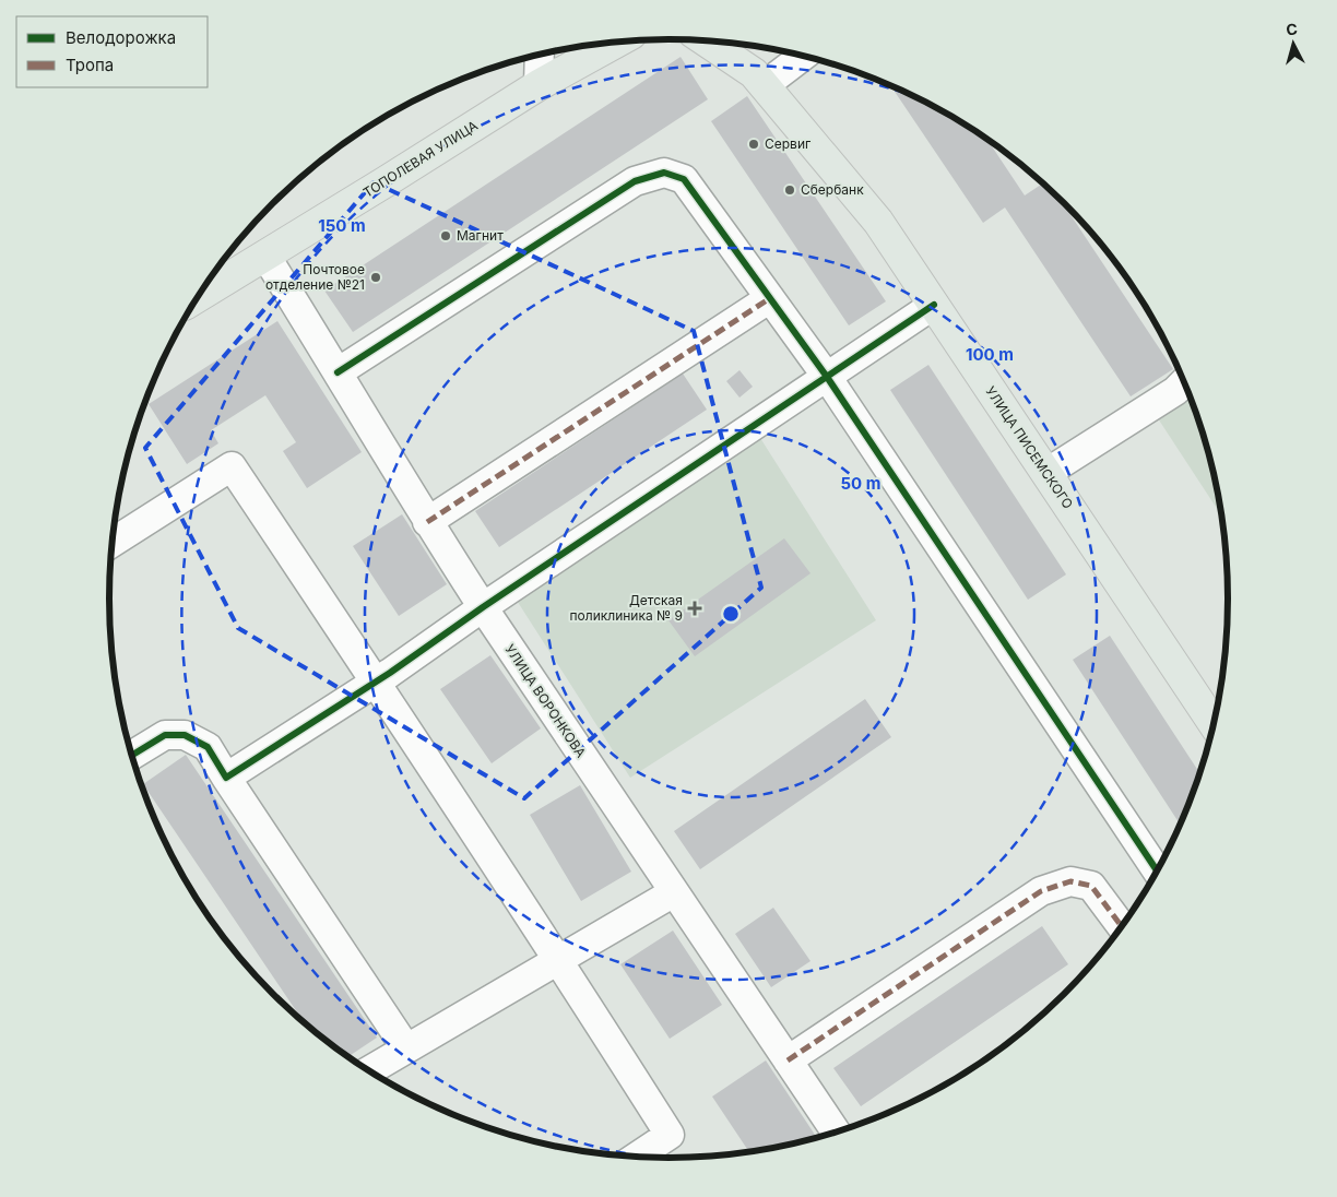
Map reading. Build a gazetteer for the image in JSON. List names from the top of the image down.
{
  "streets": {
    "main road": ["ТОПОЛЕВАЯ УЛИЦА", "УЛИЦА ПИСЕМСКОГО"],
    "street": ["УЛИЦА ВОРОНКОВА"]
  },
  "crossings": [
    ["ТОПОЛЕВАЯ УЛИЦА", "УЛИЦА ВОРОНКОВА"]
  ],
  "places": {
    "other": [
      "Сервиг",
      "Сбербанк",
      "Магнит",
      "Почтовое отделение №21"
    ],
    "health": ["Детская поликлиника № 9"]
  },
  "legend": ["Велодорожка", "Тропа"],
  "north": "top",
  "rings": ["150 m", "100 m", "50 m"]
}
